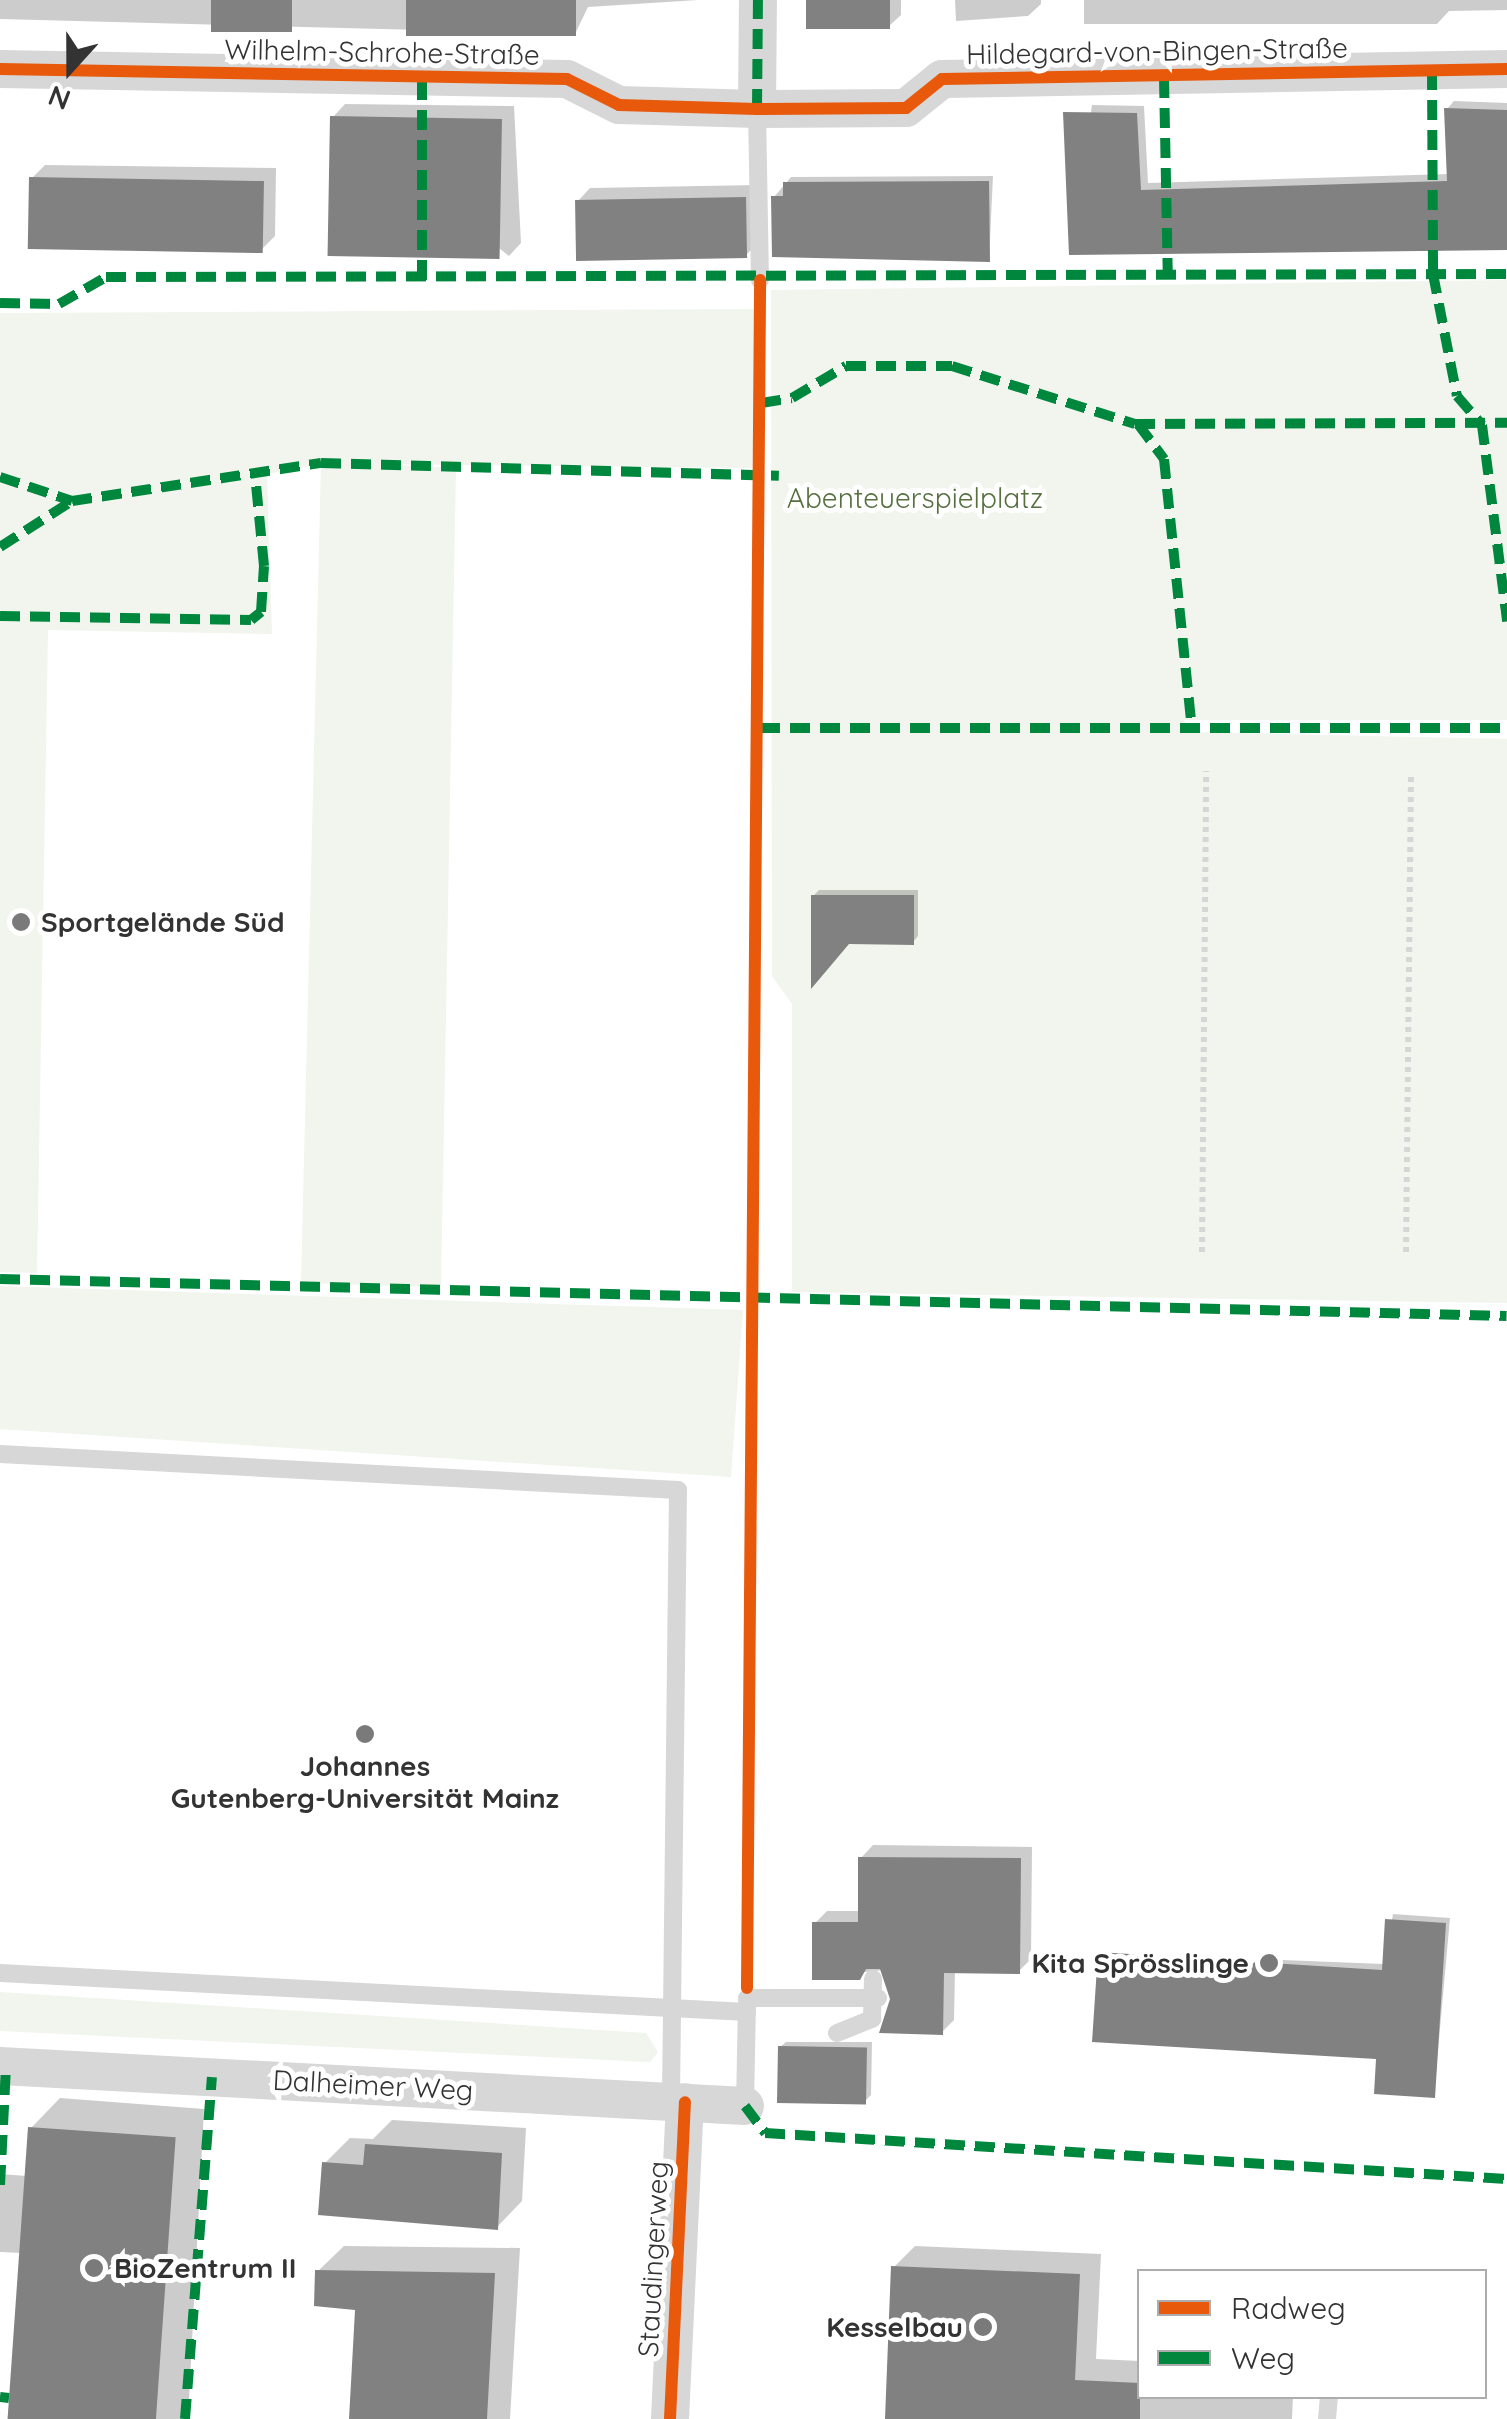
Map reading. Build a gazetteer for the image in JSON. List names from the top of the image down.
{
  "streets": {
    "street": [
      "Hildegard-von-Bingen-Straße",
      "Wilhelm-Schrohe-Straße",
      "Dalheimer Weg",
      "Staudingerweg"
    ]
  },
  "crossings": [
    ["Hildegard-von-Bingen-Straße", "Wilhelm-Schrohe-Straße"],
    ["Dalheimer Weg", "Staudingerweg"]
  ],
  "parks": ["Abenteuerspielplatz"],
  "places": [
    "Sportgelände Süd",
    "Johannes Gutenberg-Universität Mainz",
    "Kita Sprösslinge",
    "BioZentrum II",
    "Kesselbau"
  ],
  "legend": ["Radweg", "Weg"],
  "north": "bottom"
}
